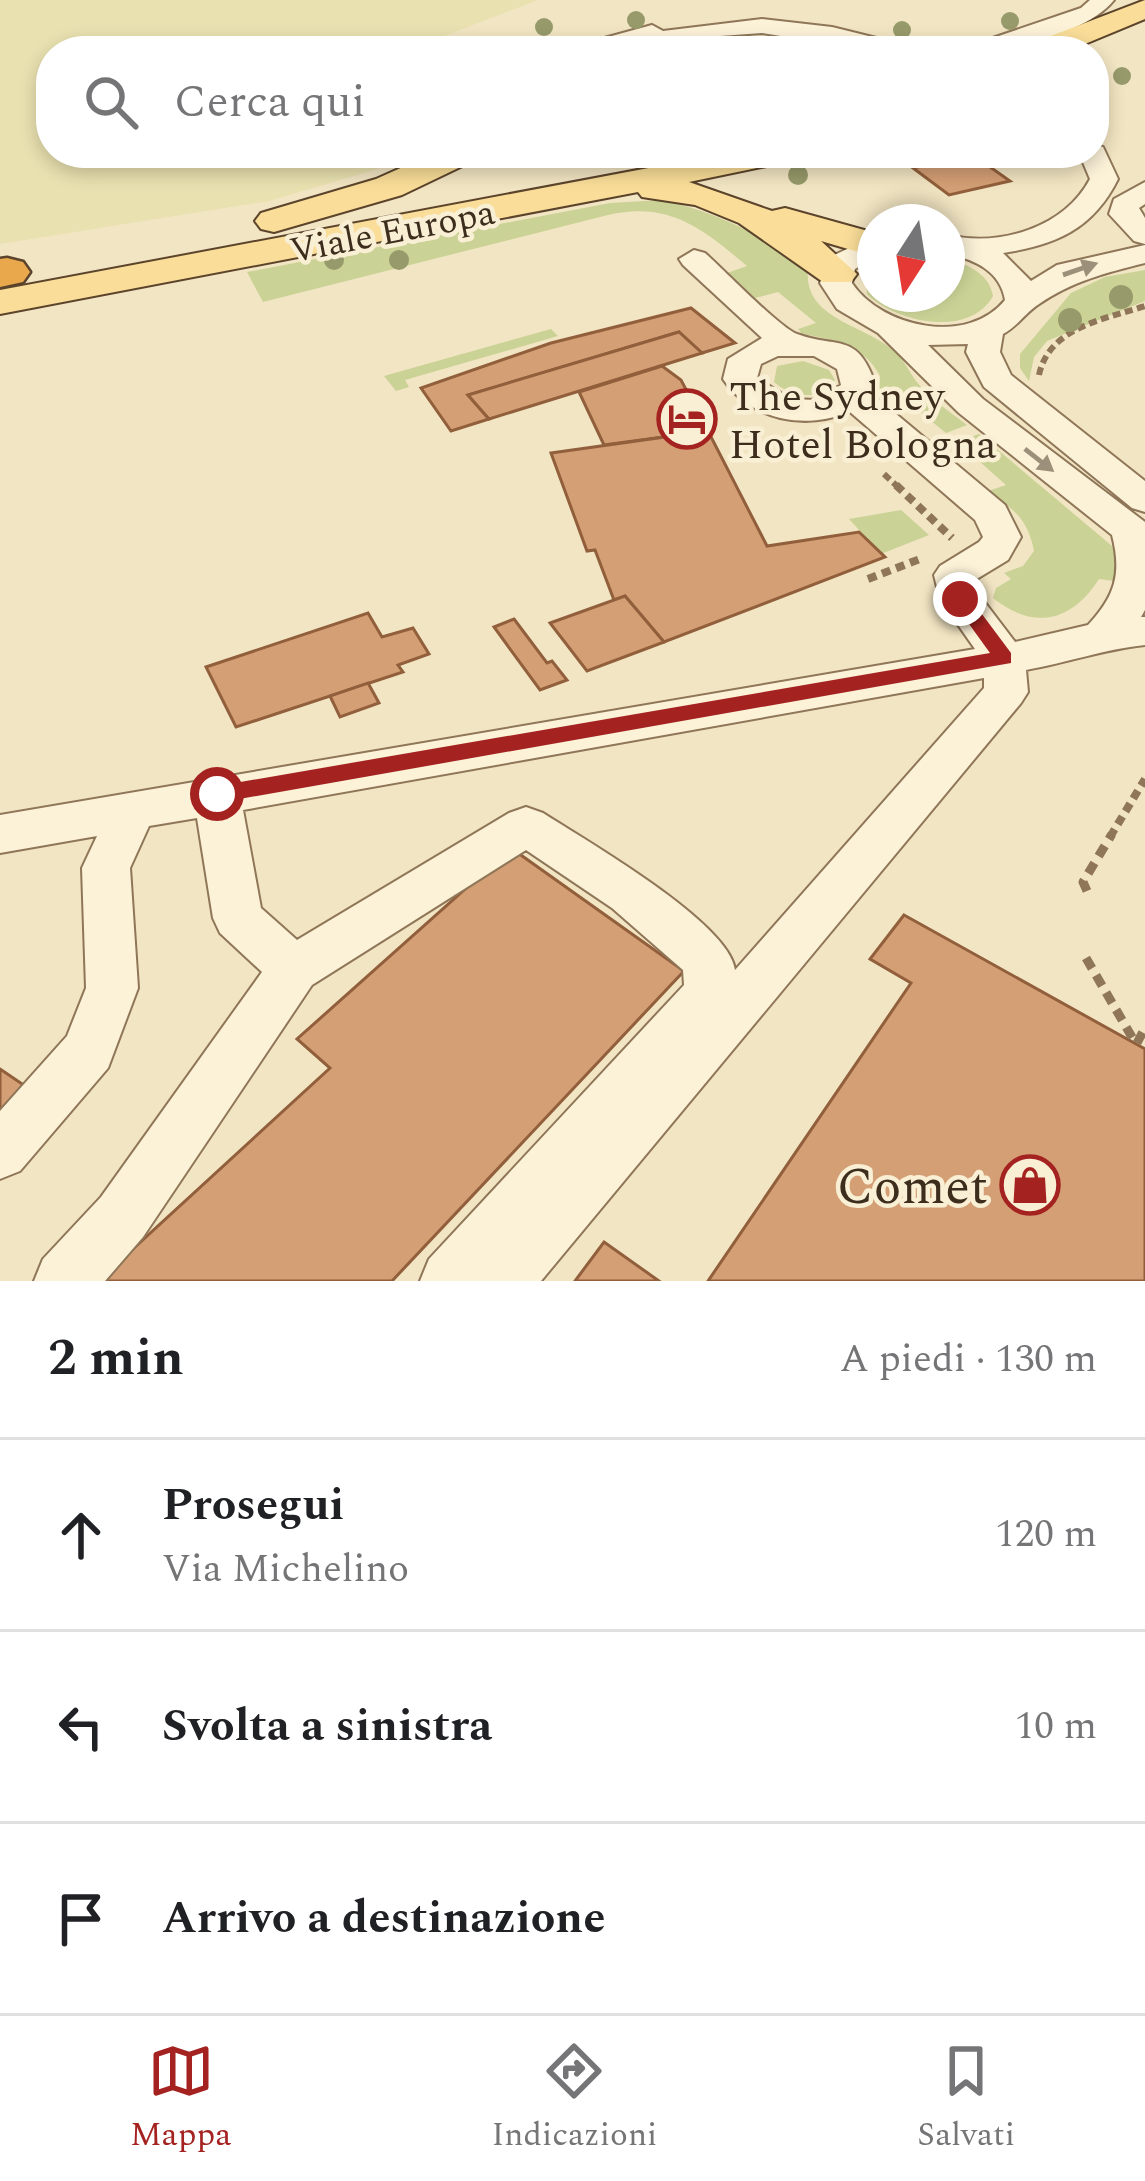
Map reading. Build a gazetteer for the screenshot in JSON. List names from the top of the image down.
{
  "streets": {
    "main road": ["Viale Europa"]
  },
  "places": {
    "hotel": ["The Sydney Hotel Bologna"],
    "shop": ["Comet"]
  },
  "north": "bottom",
  "page": {
    "search": "Cerca qui",
    "heading": ["2 min", "A piedi · 130 m"],
    "list": [
      ["Prosegui", "Via Michelino", "120 m"],
      ["Svolta a sinistra", "10 m"],
      "Arrivo a destinazione"
    ],
    "nav": ["Mappa", "Indicazioni", "Salvati"]
  }
}
